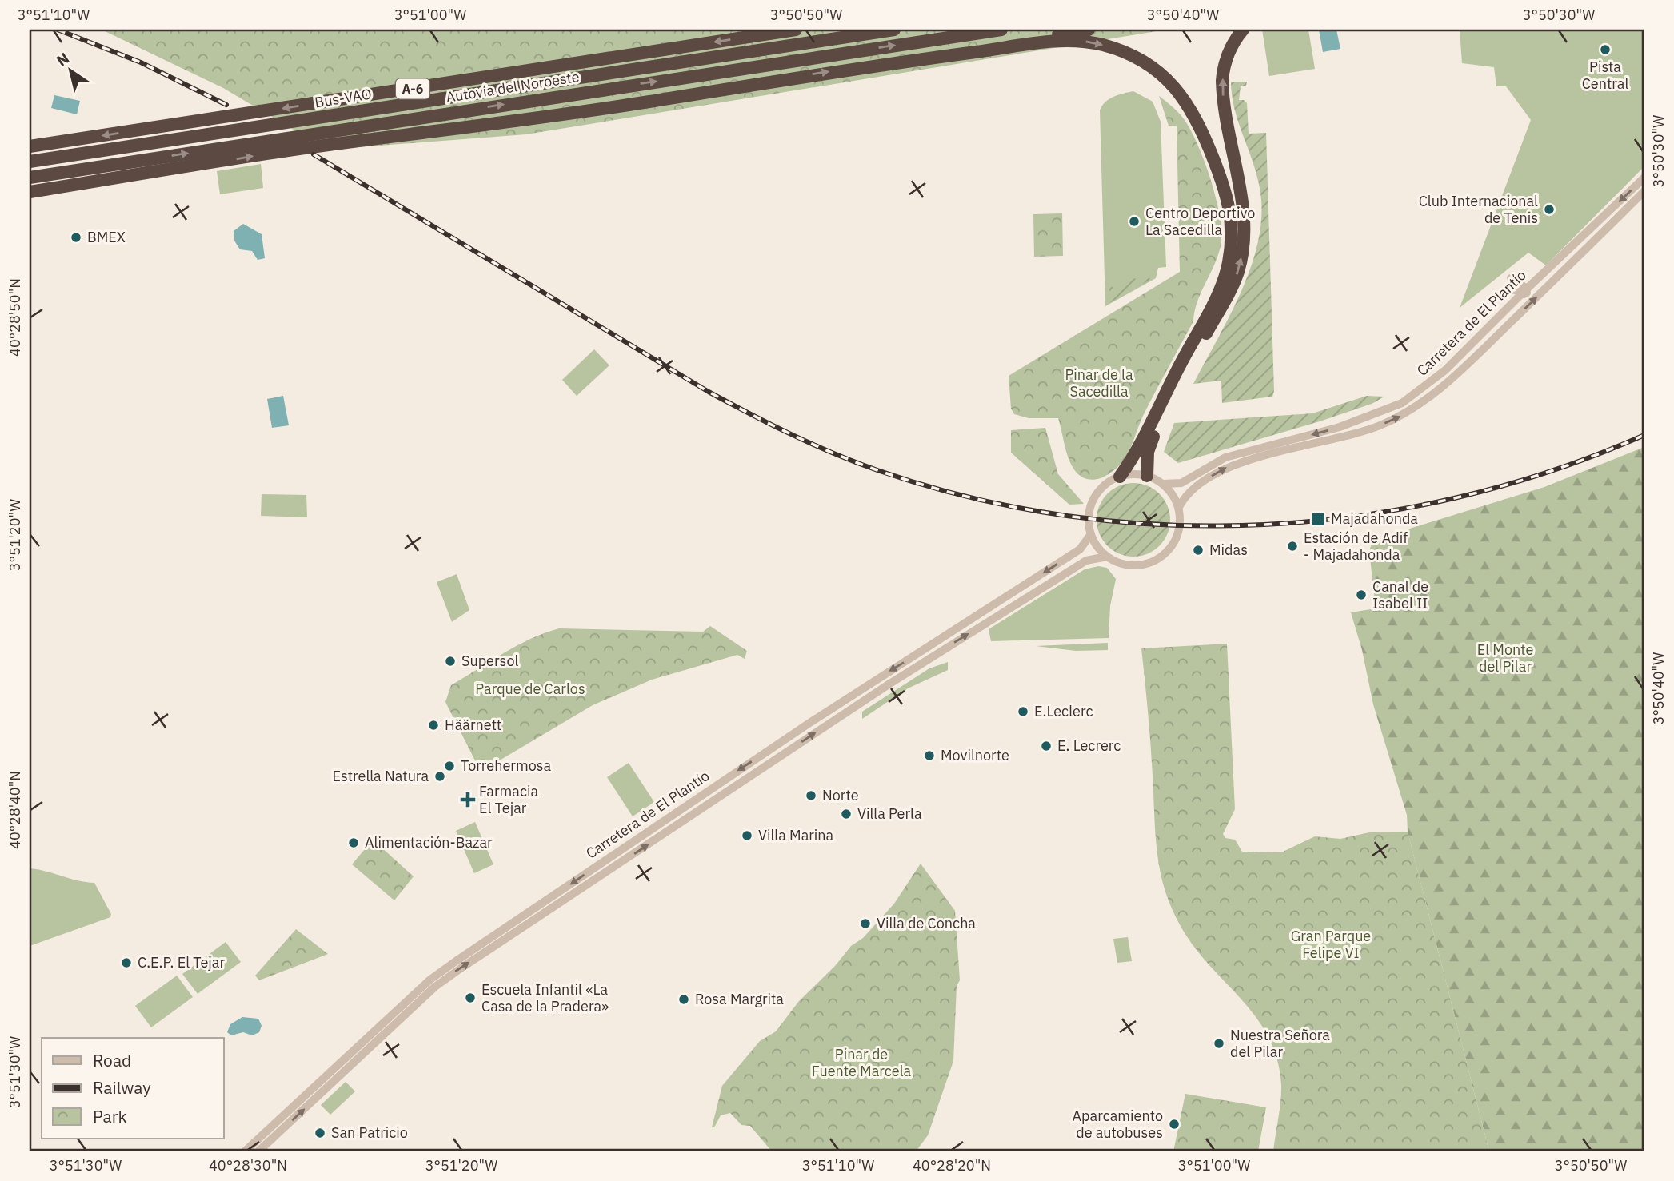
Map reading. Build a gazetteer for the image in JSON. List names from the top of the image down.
{
  "streets": {
    "highway": ["Autovía del Noroeste", "A-6", "Bus-VAO"],
    "street": ["Carretera de El Plantío"]
  },
  "parks": [
    "Pinar de la Sacedilla",
    "El Monte del Pilar",
    "Parque de Carlos",
    "Gran Parque Felipe VI",
    "Pinar de Fuente Marcela"
  ],
  "places": {
    "other": [
      "Pista Central",
      "Club Internacional de Tenis",
      "Centro Deportivo La Sacedilla",
      "BMEX",
      "Estación de Adif - Majadahonda",
      "Midas",
      "Canal de Isabel II",
      "Supersol",
      "E.Leclerc",
      "Häärnett",
      "E. Lecrerc",
      "Movilnorte",
      "Torrehermosa",
      "Estrella Natura",
      "Norte",
      "Villa Perla",
      "Villa Marina",
      "Alimentación-Bazar",
      "Villa de Concha",
      "C.E.P. El Tejar",
      "Escuela Infantil «La Casa de la Pradera»",
      "Rosa Margrita",
      "Nuestra Señora del Pilar",
      "Aparcamiento de autobuses",
      "San Patricio"
    ],
    "transit": ["Majadahonda"],
    "health": ["Farmacia El Tejar"]
  },
  "legend": ["Road", "Railway", "Park"],
  "north": "top left",
  "coordinates": [
    "3°51'10\"W",
    "3°51'00\"W",
    "3°50'50\"W",
    "3°50'40\"W",
    "3°50'30\"W",
    "40°28'50\"N",
    "3°51'20\"W",
    "40°28'40\"N",
    "3°51'30\"W",
    "40°28'30\"N",
    "40°28'20\"N"
  ]
}
